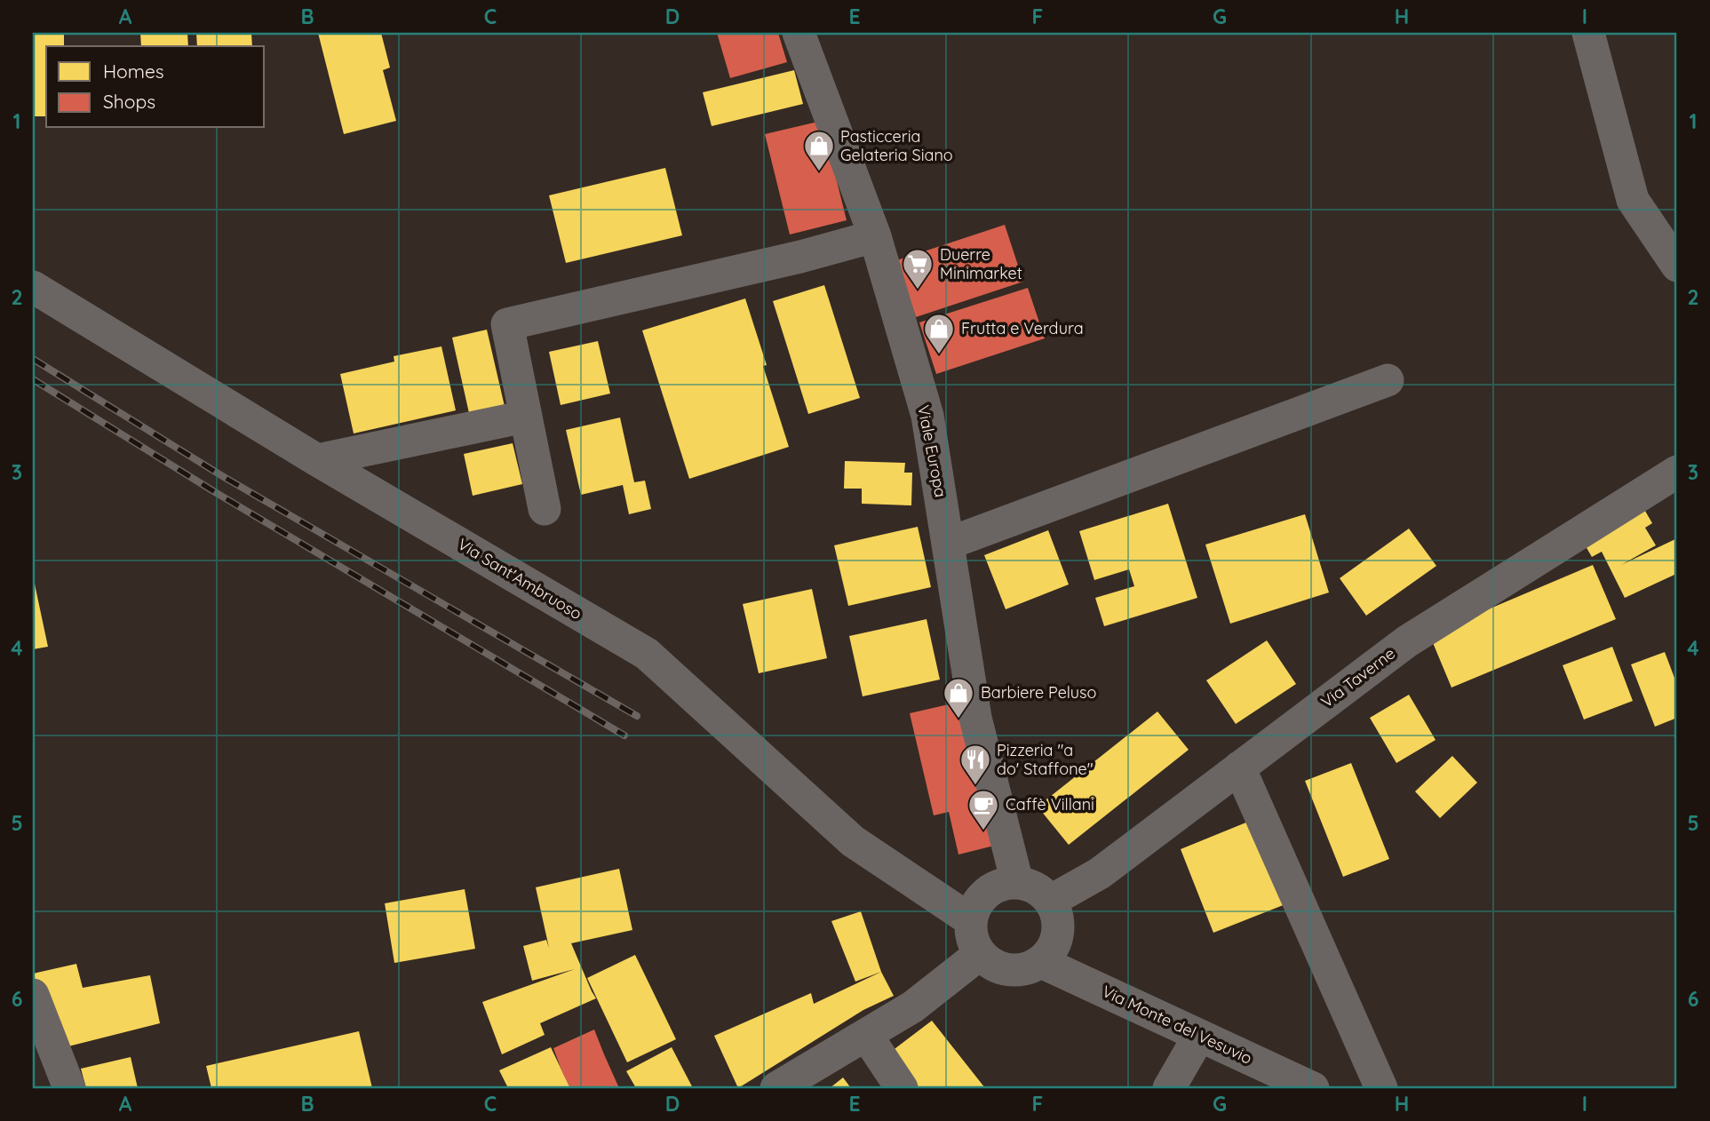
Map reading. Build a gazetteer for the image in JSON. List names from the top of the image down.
{
  "streets": {
    "street": [
      "Viale Europa",
      "Via Sant'Ambruoso",
      "Via Taverne",
      "Via Monte del Vesuvio"
    ]
  },
  "crossings": [
    ["Viale Europa", "Via Sant'Ambruoso"],
    ["Viale Europa", "Via Taverne"],
    ["Viale Europa", "Via Monte del Vesuvio"],
    ["Via Sant'Ambruoso", "Via Taverne"],
    ["Via Sant'Ambruoso", "Via Monte del Vesuvio"],
    ["Via Taverne", "Via Monte del Vesuvio"]
  ],
  "places": {
    "shop": ["Pasticceria Gelateria Siano", "Frutta e Verdura", "Barbiere Peluso"],
    "supermarket": ["Duerre Minimarket"],
    "restaurant": ["Pizzeria \"a do' Staffone\""],
    "cafe": ["Caffè Villani"]
  },
  "legend": ["Homes", "Shops"],
  "grid": {
    "columns": [
      "A",
      "B",
      "C",
      "D",
      "E",
      "F",
      "G",
      "H",
      "I"
    ],
    "rows": [
      "1",
      "2",
      "3",
      "4",
      "5",
      "6"
    ]
  }
}
